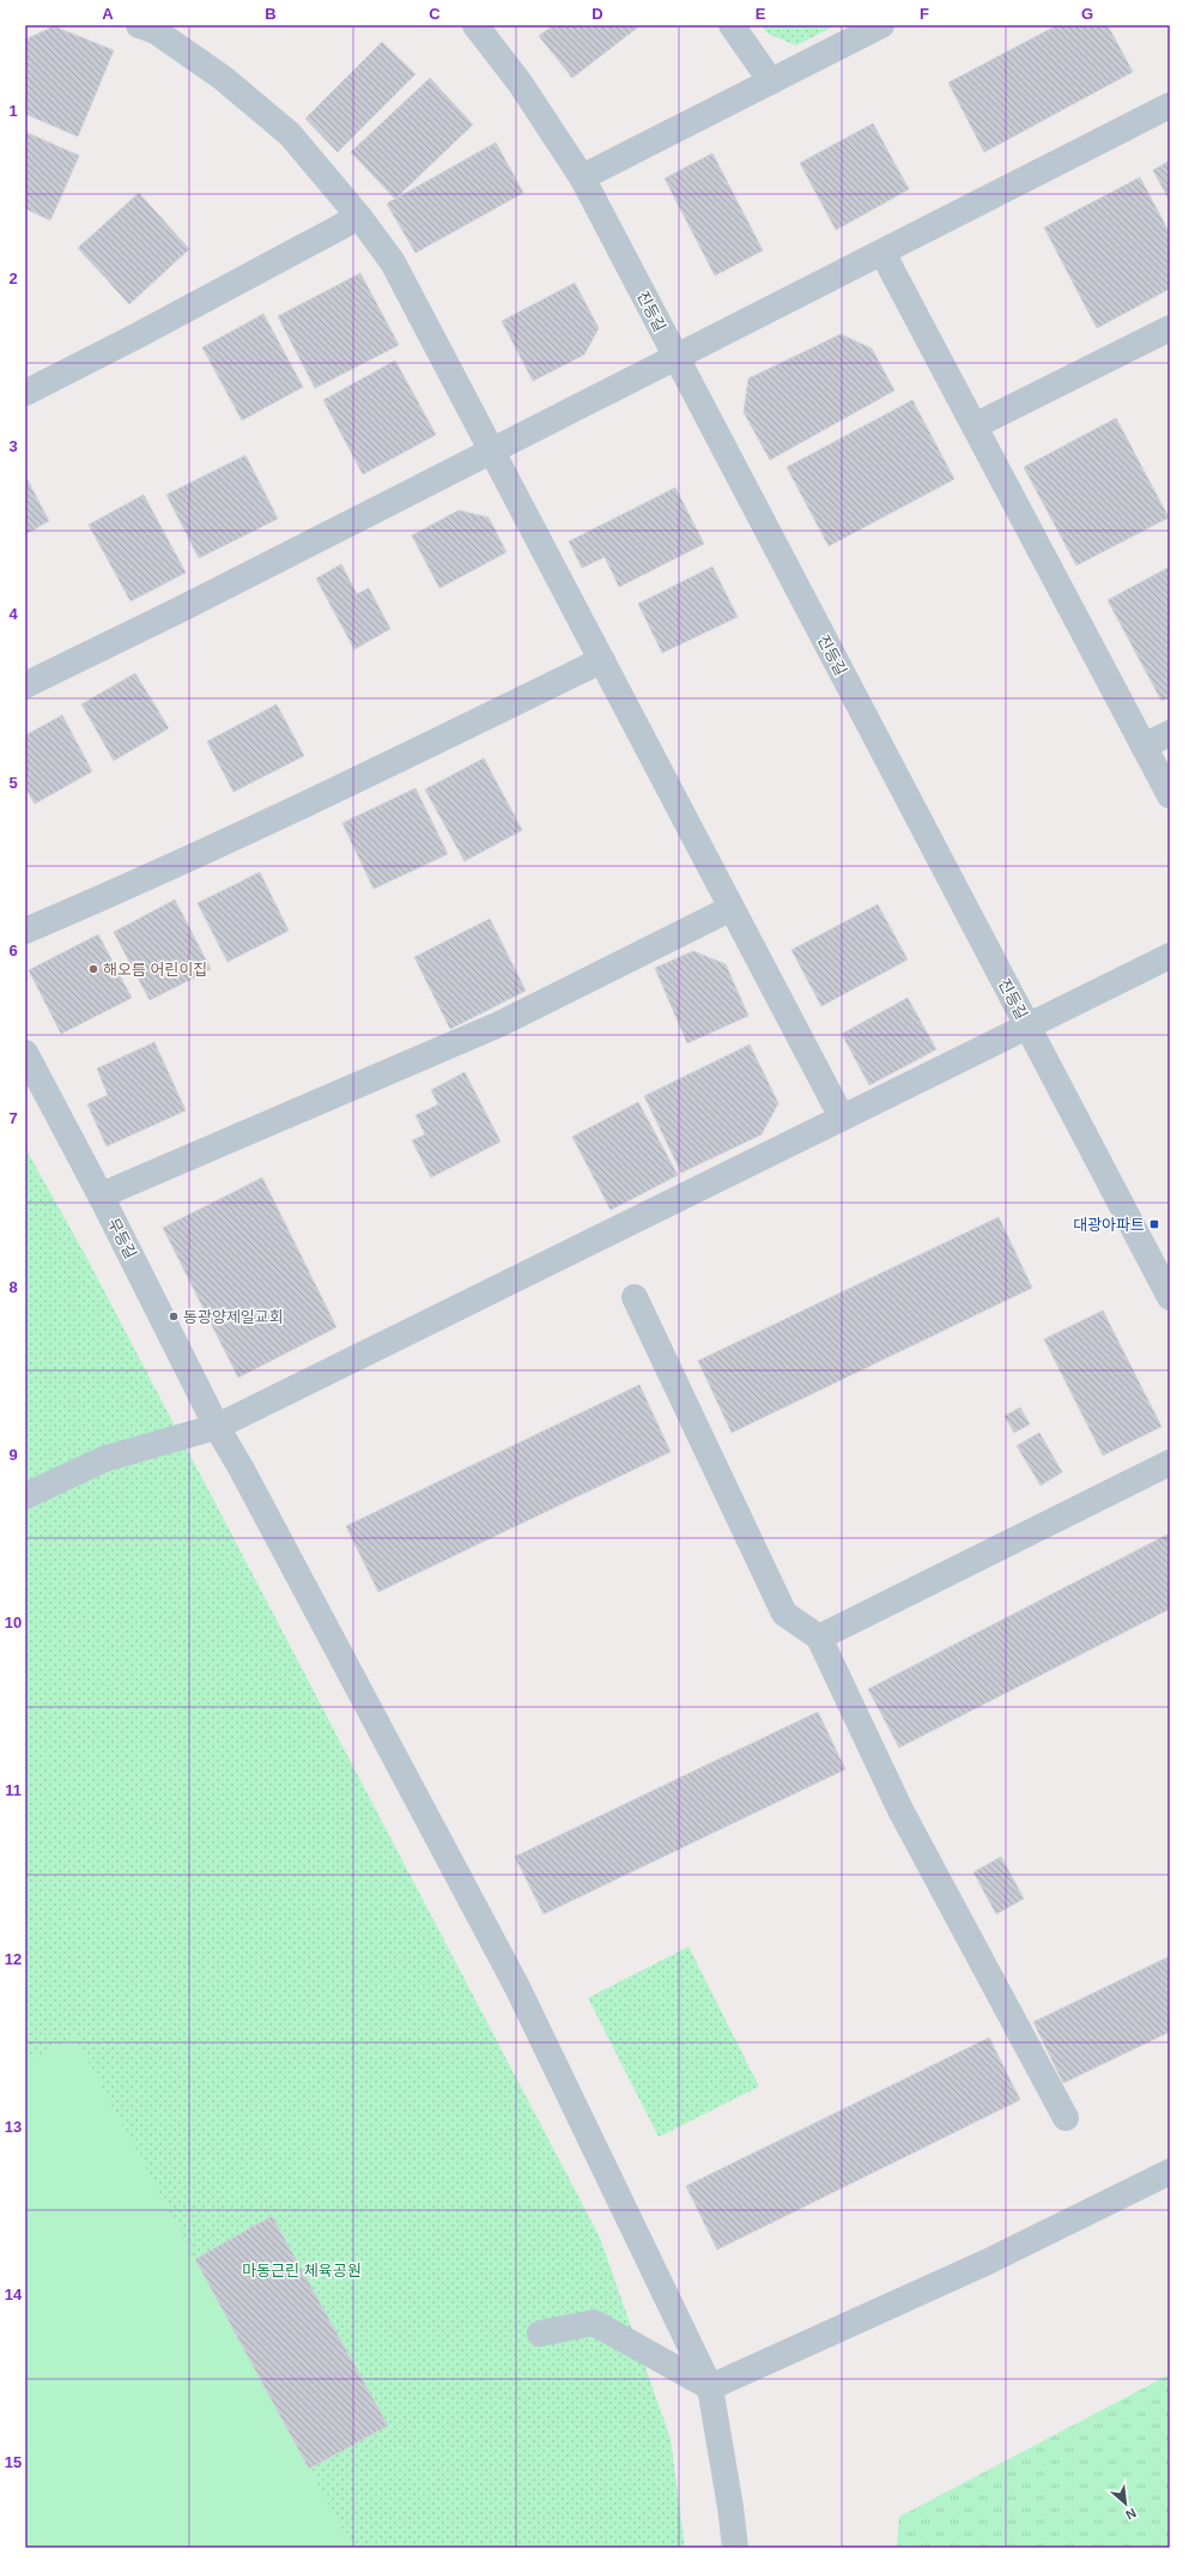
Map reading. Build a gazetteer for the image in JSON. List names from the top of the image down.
{
  "streets": {
    "street": ["진등길", "무등길"]
  },
  "parks": ["마동근린 체육공원"],
  "places": {
    "other": ["해오름 어린이집", "동광양제일교회"],
    "transit": ["대광아파트"]
  },
  "north": "bottom right",
  "grid": {
    "columns": [
      "A",
      "B",
      "C",
      "D",
      "E",
      "F",
      "G"
    ],
    "rows": [
      "1",
      "2",
      "3",
      "4",
      "5",
      "6",
      "7",
      "8",
      "9",
      "10",
      "11",
      "12",
      "13",
      "14",
      "15"
    ]
  }
}
